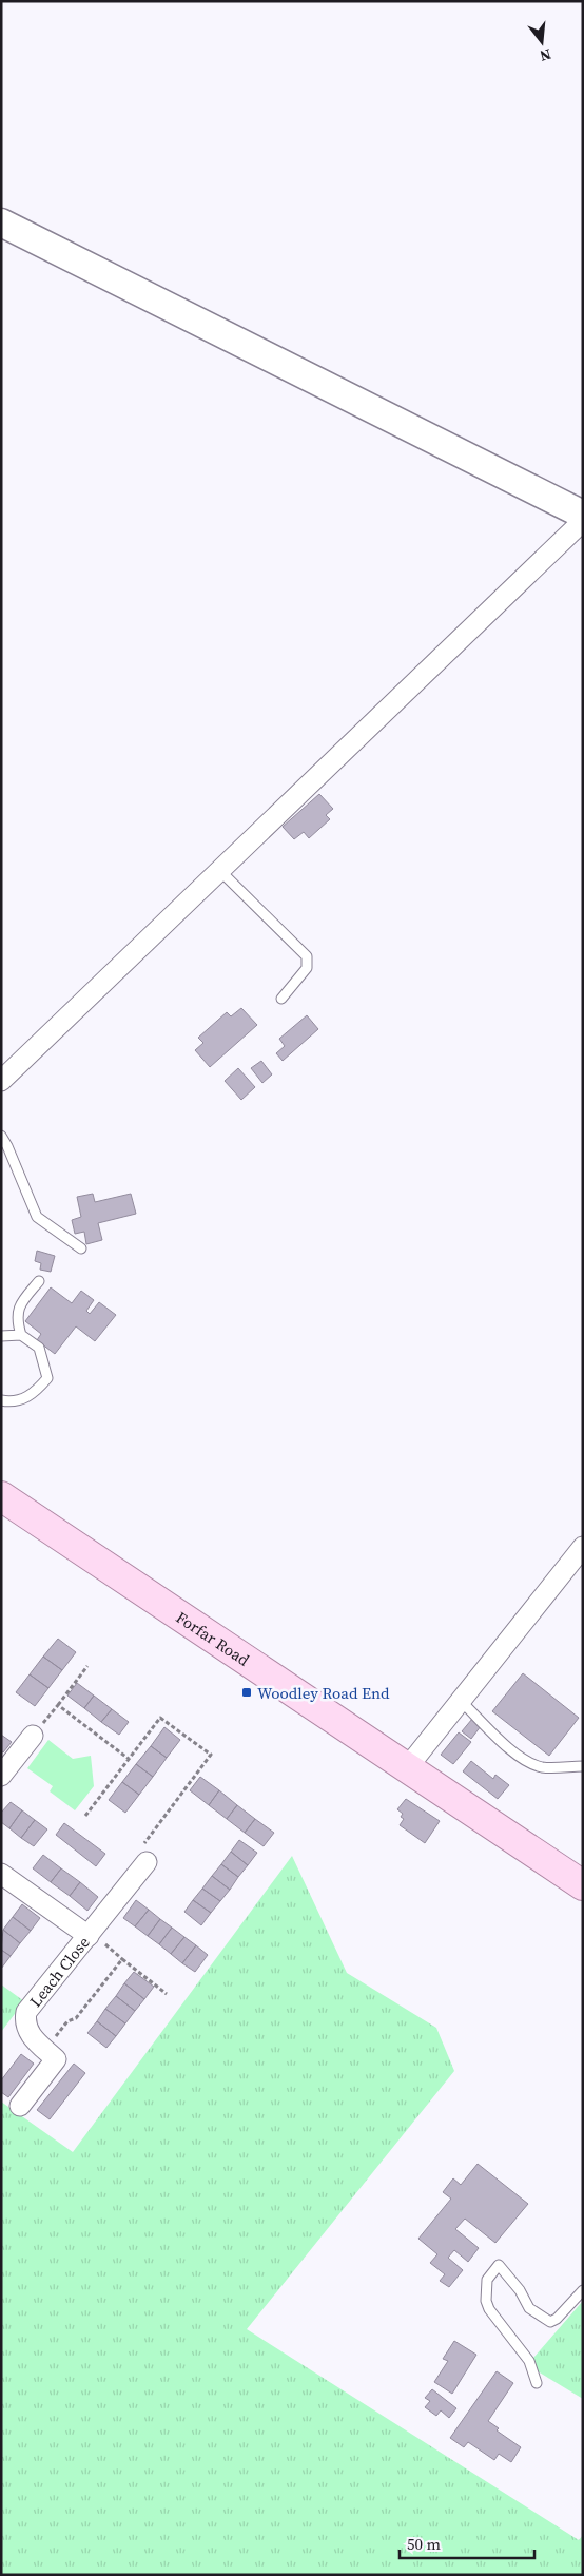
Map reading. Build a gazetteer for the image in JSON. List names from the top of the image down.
{
  "streets": {
    "main road": ["Forfar Road"],
    "street": ["Leach Close"]
  },
  "places": {
    "transit": ["Woodley Road End"]
  },
  "scale_bar": "50 m",
  "north": "bottom"
}
